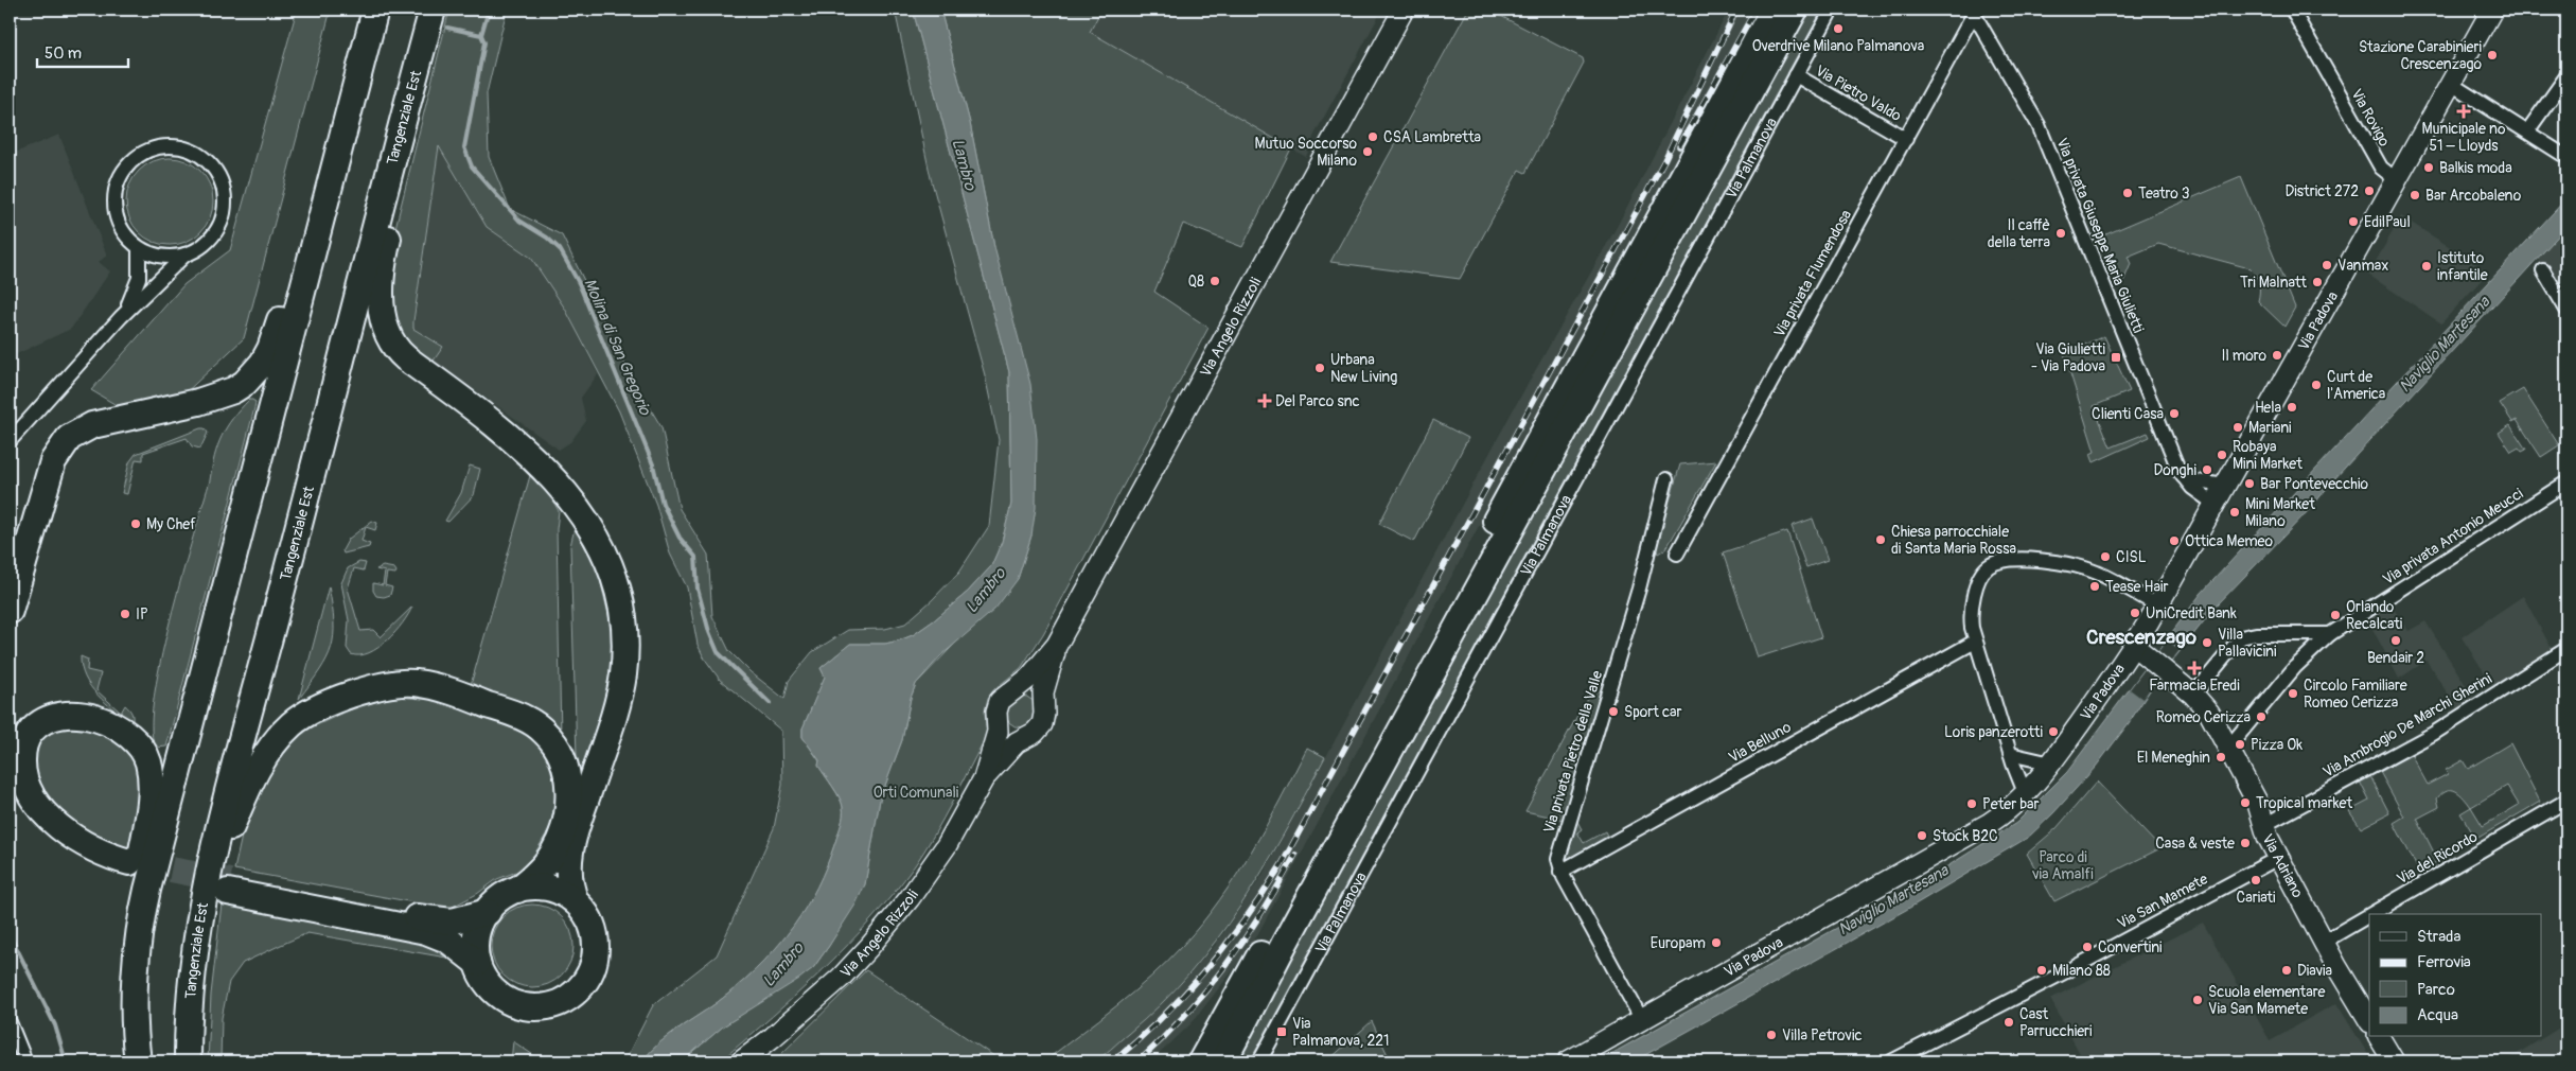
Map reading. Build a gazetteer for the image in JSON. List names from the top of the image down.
{
  "streets": {
    "highway": ["Tangenziale Est"],
    "street": [
      "Via Pietro Valdo",
      "Via Rovigo",
      "Via Palmanova",
      "Via privata Giuseppe Maria Giulietti",
      "Via privata Flumendosa",
      "Via Padova",
      "Via Angelo Rizzoli",
      "Via privata Antonio Meucci",
      "Via Ambrogio De Marchi Gherini",
      "Via Belluno",
      "Via privata Pietro della Valle",
      "Via del Ricordo",
      "Via Adriano",
      "Via San Mamete"
    ]
  },
  "crossings": [
    ["Via Pietro Valdo", "Via Palmanova"],
    ["Via Pietro Valdo", "Via privata Flumendosa"],
    ["Via Rovigo", "Via Padova"],
    ["Via privata Giuseppe Maria Giulietti", "Via privata Flumendosa"],
    ["Via privata Giuseppe Maria Giulietti", "Via Padova"],
    ["Via Padova", "Via Adriano"],
    ["Via privata Antonio Meucci", "Via Adriano"],
    ["Via Ambrogio De Marchi Gherini", "Via Adriano"],
    ["Via Belluno", "Via privata Pietro della Valle"],
    ["Via del Ricordo", "Via Adriano"],
    ["Via Adriano", "Via San Mamete"]
  ],
  "districts": ["Crescenzago"],
  "water": ["Lambro", "Naviglio Martesana", "Molina di San Gregorio"],
  "parks": ["Orti Comunali", "Parco di via Amalfi"],
  "places": {
    "other": [
      "Overdrive Milano Palmanova",
      "Stazione Carabinieri Crescenzago",
      "CSA Lambretta",
      "Mutuo Soccorso Milano",
      "Balkis moda",
      "District 272",
      "Teatro 3",
      "Bar Arcobaleno",
      "EdilPaul",
      "Il caffè della terra",
      "Vanmax",
      "Istituto infantile",
      "Q8",
      "Tri Malnatt",
      "Il moro",
      "Urbana New Living",
      "Curt de l'America",
      "Hela",
      "Clienti Casa",
      "Mariani",
      "Robaya Mini Market",
      "Donghi",
      "Bar Pontevecchio",
      "Mini Market Milano",
      "My Chef",
      "Chiesa parrocchiale di Santa Maria Rossa",
      "Ottica Memeo",
      "CISL",
      "Tease Hair",
      "UniCredit Bank",
      "IP",
      "Orlando Recalcati",
      "Bendair 2",
      "Villa Pallavicini",
      "Circolo Familiare Romeo Cerizza",
      "Sport car",
      "Romeo Cerizza",
      "Loris panzerotti",
      "Pizza Ok",
      "El Meneghin",
      "Tropical market",
      "Peter bar",
      "Stock B2C",
      "Casa & veste",
      "Cariati",
      "Europam",
      "Convertini",
      "Milano 88",
      "Diavia",
      "Scuola elementare Via San Mamete",
      "Cast Parrucchieri",
      "Villa Petrovic"
    ],
    "health": ["Municipale nº 51 – Lloyds", "Del Parco snc", "Farmacia Eredi"],
    "transit": ["Via Giulietti - Via Padova", "Via Palmanova, 221"]
  },
  "legend": [
    "Strada",
    "Ferrovia",
    "Parco",
    "Acqua"
  ],
  "scale_bar": "50 m"
}
